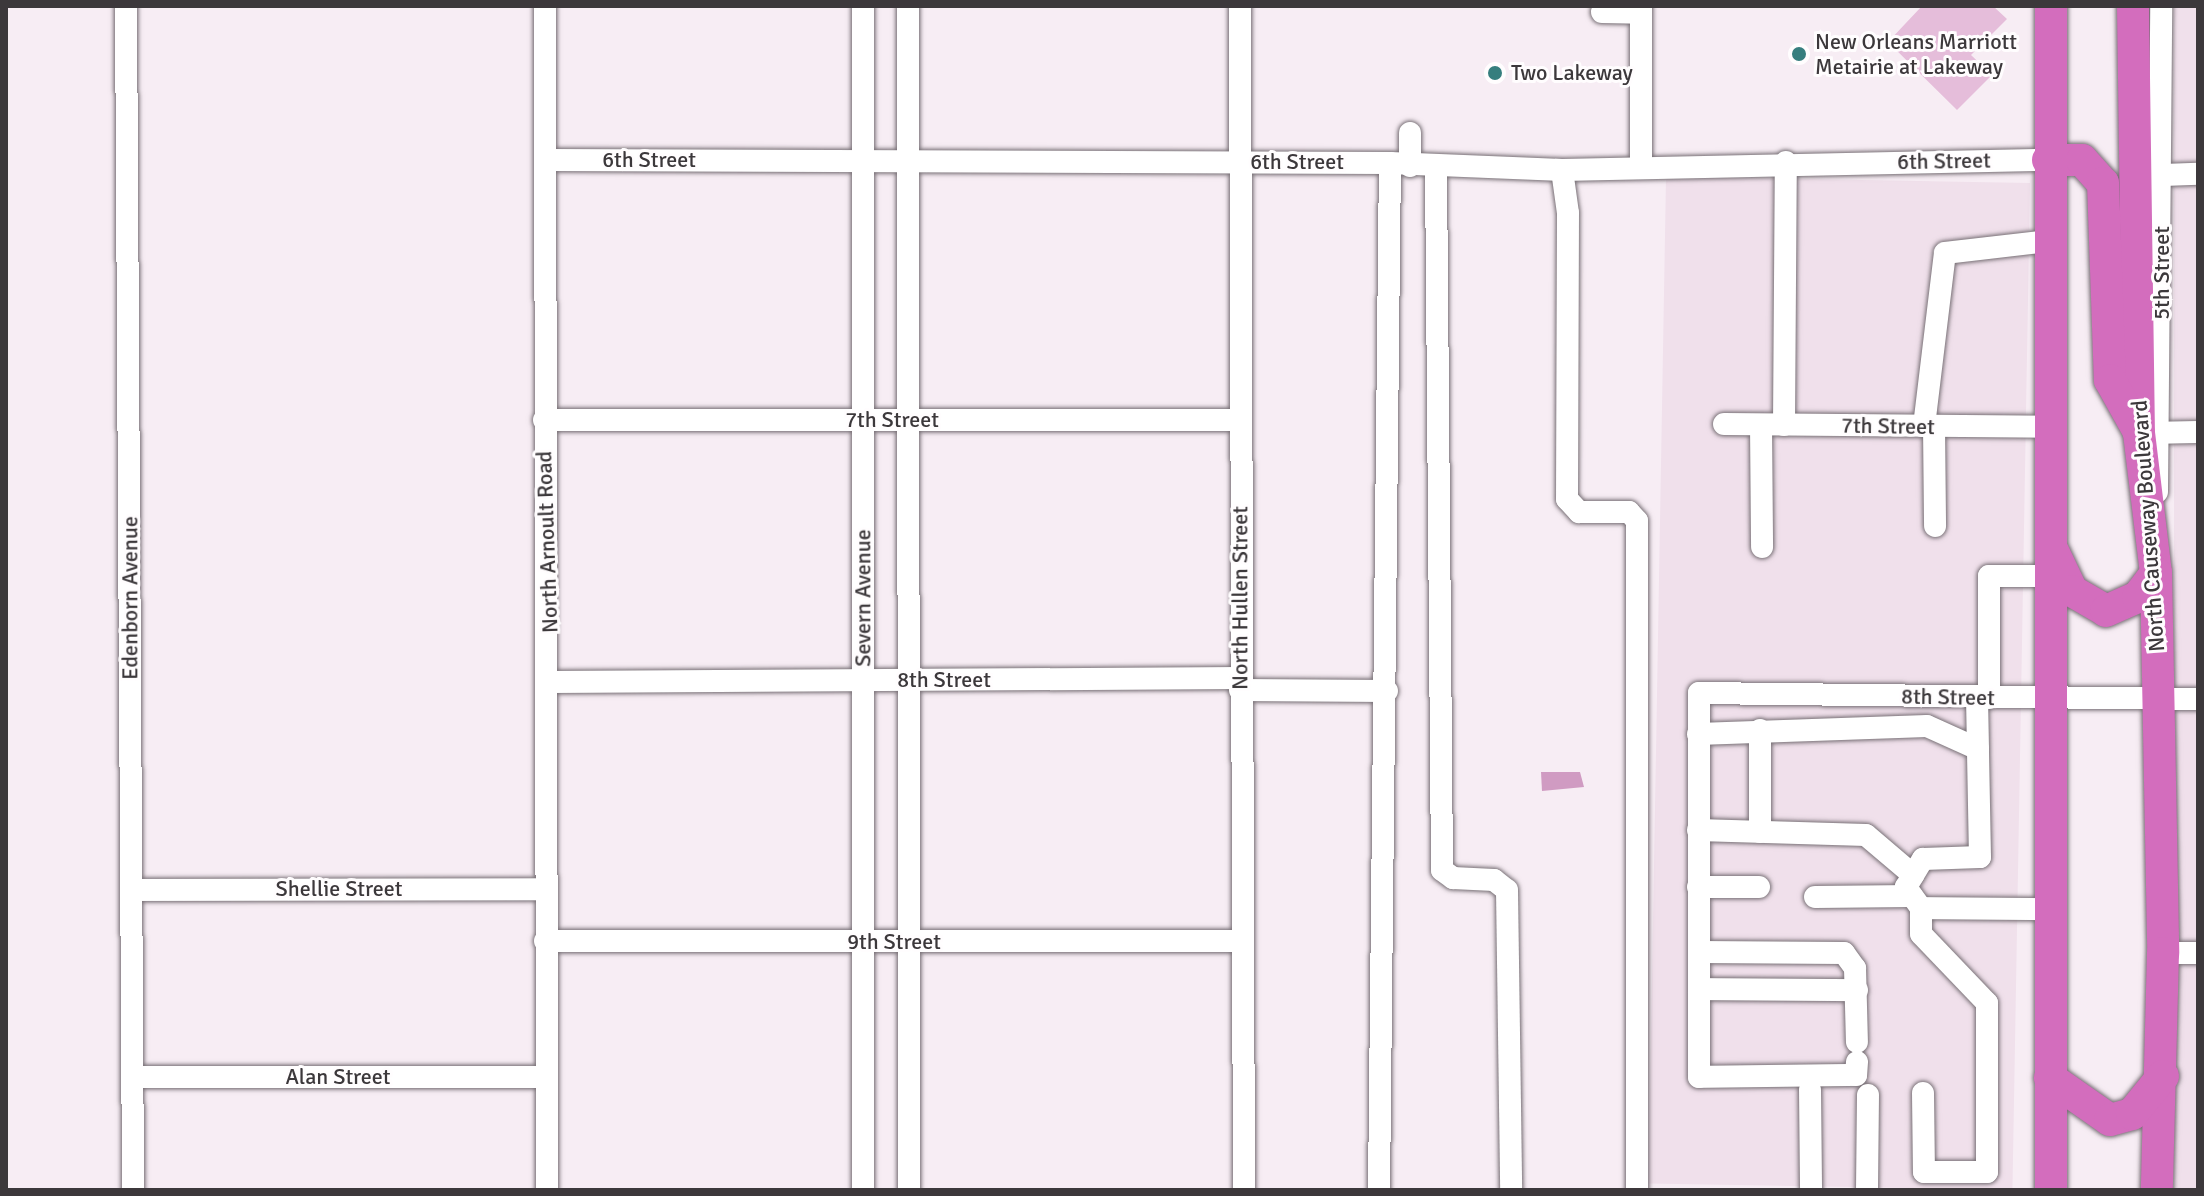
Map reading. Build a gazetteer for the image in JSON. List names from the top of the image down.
{
  "streets": {
    "highway": ["North Causeway Boulevard"],
    "street": [
      "6th Street",
      "5th Street",
      "7th Street",
      "North Arnoult Road",
      "Edenborn Avenue",
      "Severn Avenue",
      "North Hullen Street",
      "8th Street",
      "Shellie Street",
      "9th Street",
      "Alan Street"
    ]
  },
  "crossings": [
    ["6th Street", "North Arnoult Road"],
    ["6th Street", "Severn Avenue"],
    ["6th Street", "North Hullen Street"],
    ["5th Street", "North Causeway Boulevard"],
    ["7th Street", "North Arnoult Road"],
    ["7th Street", "Severn Avenue"],
    ["7th Street", "North Hullen Street"],
    ["North Causeway Boulevard", "8th Street"],
    ["North Arnoult Road", "8th Street"],
    ["North Arnoult Road", "Shellie Street"],
    ["North Arnoult Road", "9th Street"],
    ["North Arnoult Road", "Alan Street"],
    ["Edenborn Avenue", "Shellie Street"],
    ["Edenborn Avenue", "Alan Street"],
    ["Severn Avenue", "8th Street"],
    ["Severn Avenue", "9th Street"],
    ["North Hullen Street", "8th Street"],
    ["North Hullen Street", "9th Street"]
  ],
  "places": ["New Orleans Marriott Metairie at Lakeway", "Two Lakeway"]
}
